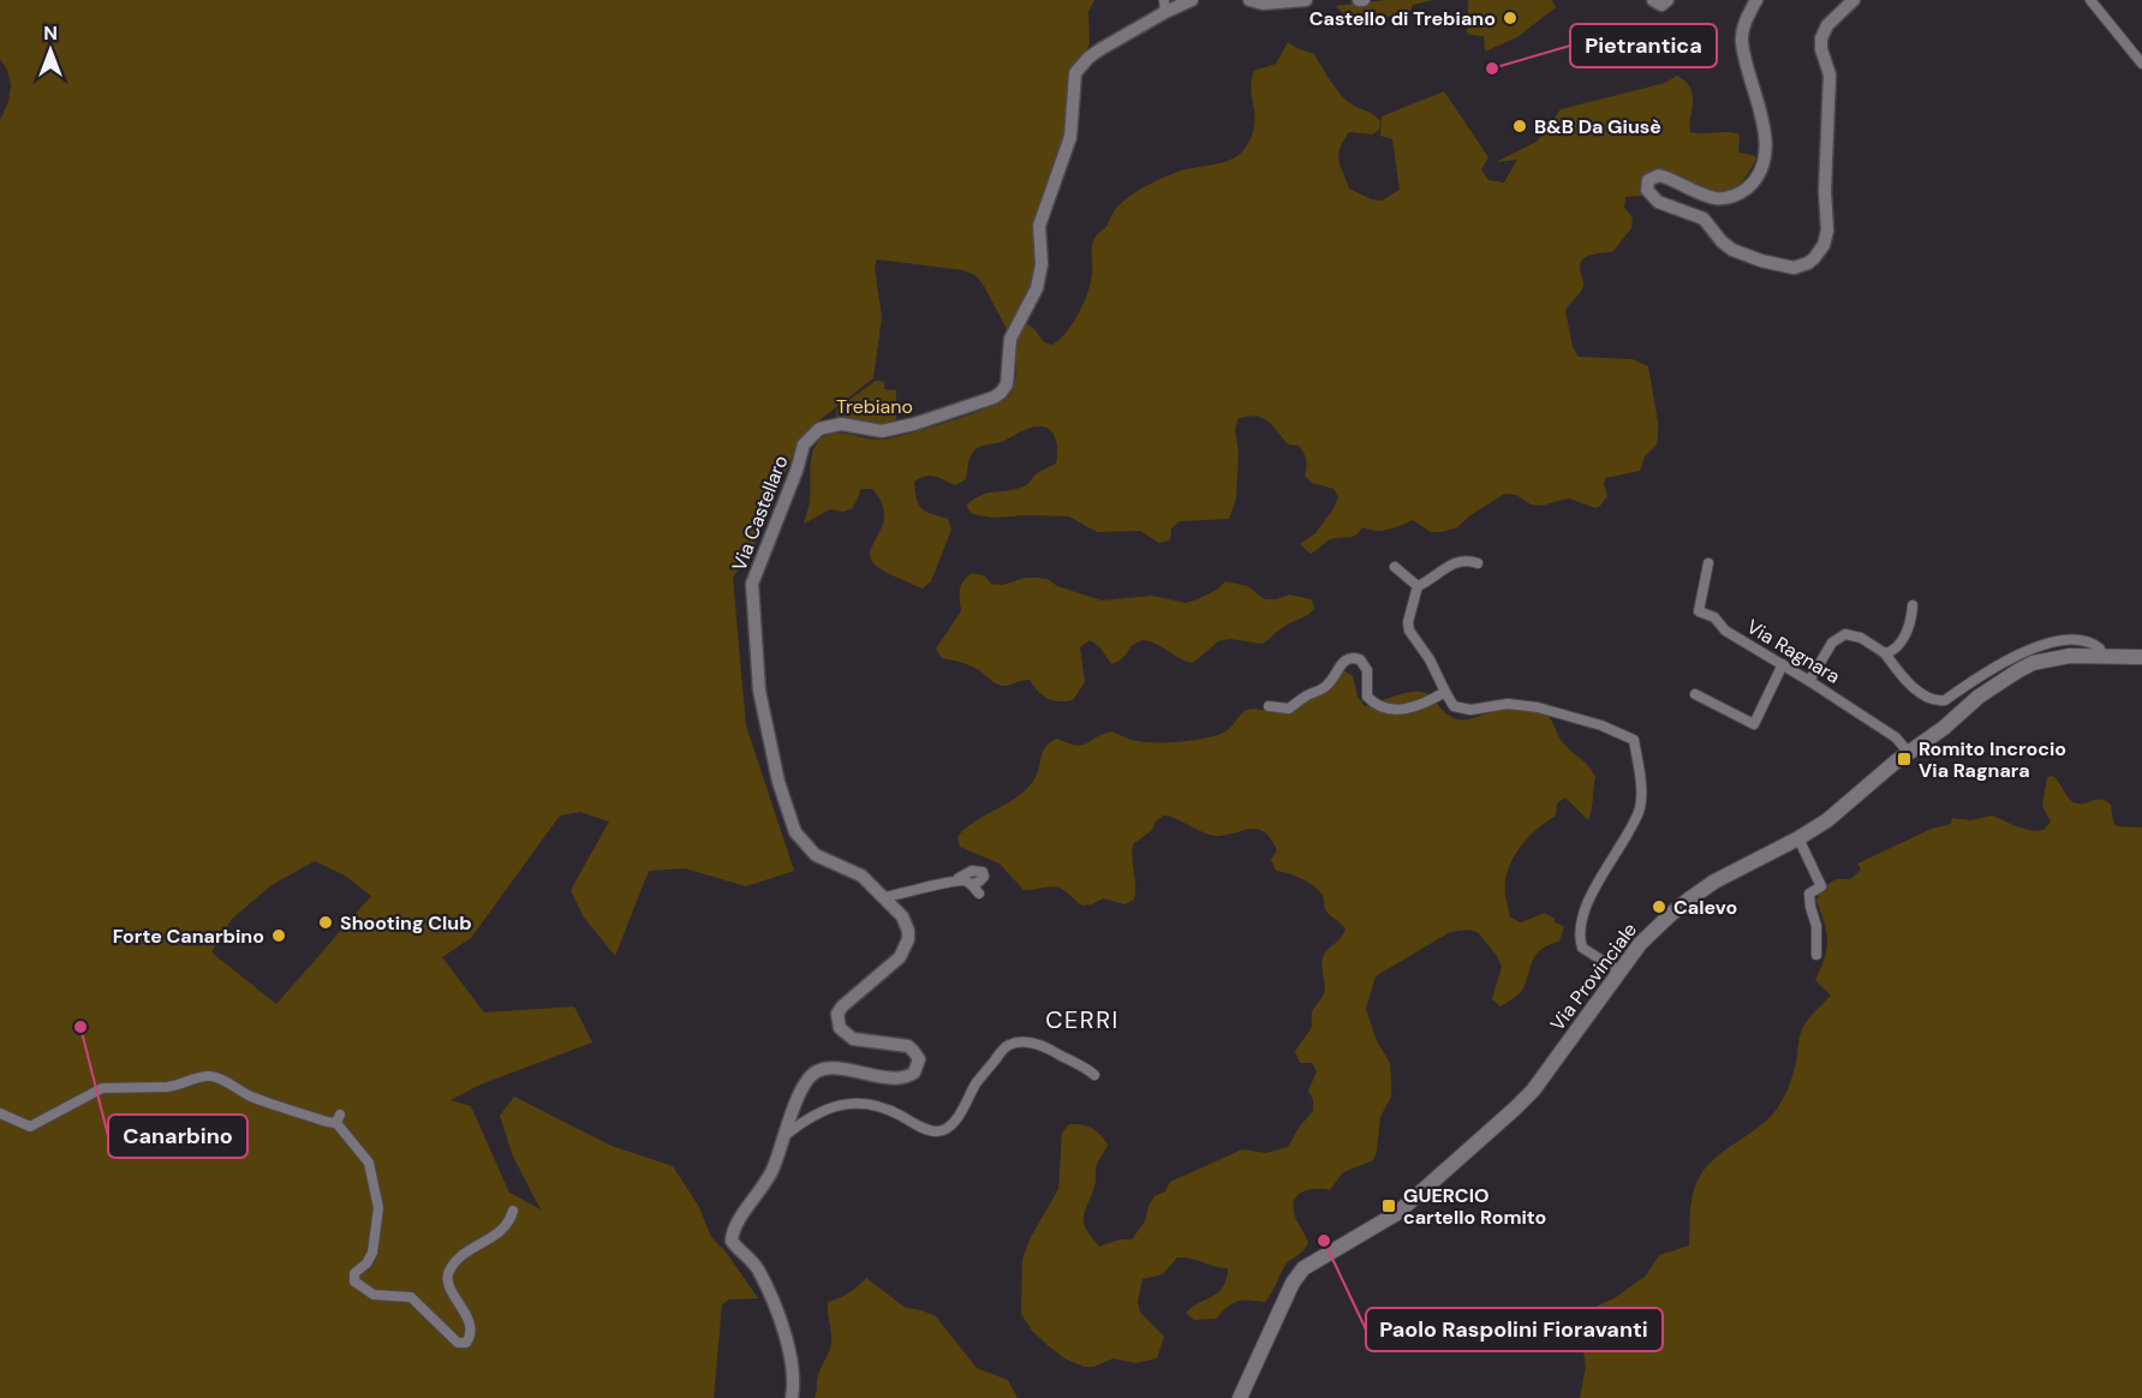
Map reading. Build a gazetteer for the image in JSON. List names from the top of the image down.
{
  "streets": {
    "main road": ["Via Provinciale"],
    "street": ["Via Castellaro", "Via Ragnara"]
  },
  "crossings": [
    ["Via Ragnara", "Via Provinciale"]
  ],
  "districts": ["CERRI"],
  "parks": ["Trebiano"],
  "places": {
    "other": [
      "Castello di Trebiano",
      "Pietrantica",
      "B&B Da Giusè",
      "Calevo",
      "Shooting Club",
      "Forte Canarbino",
      "Canarbino",
      "Paolo Raspolini Fioravanti"
    ],
    "transit": ["Romito Incrocio Via Ragnara", "GUERCIO cartello Romito"]
  },
  "north": "top"
}
